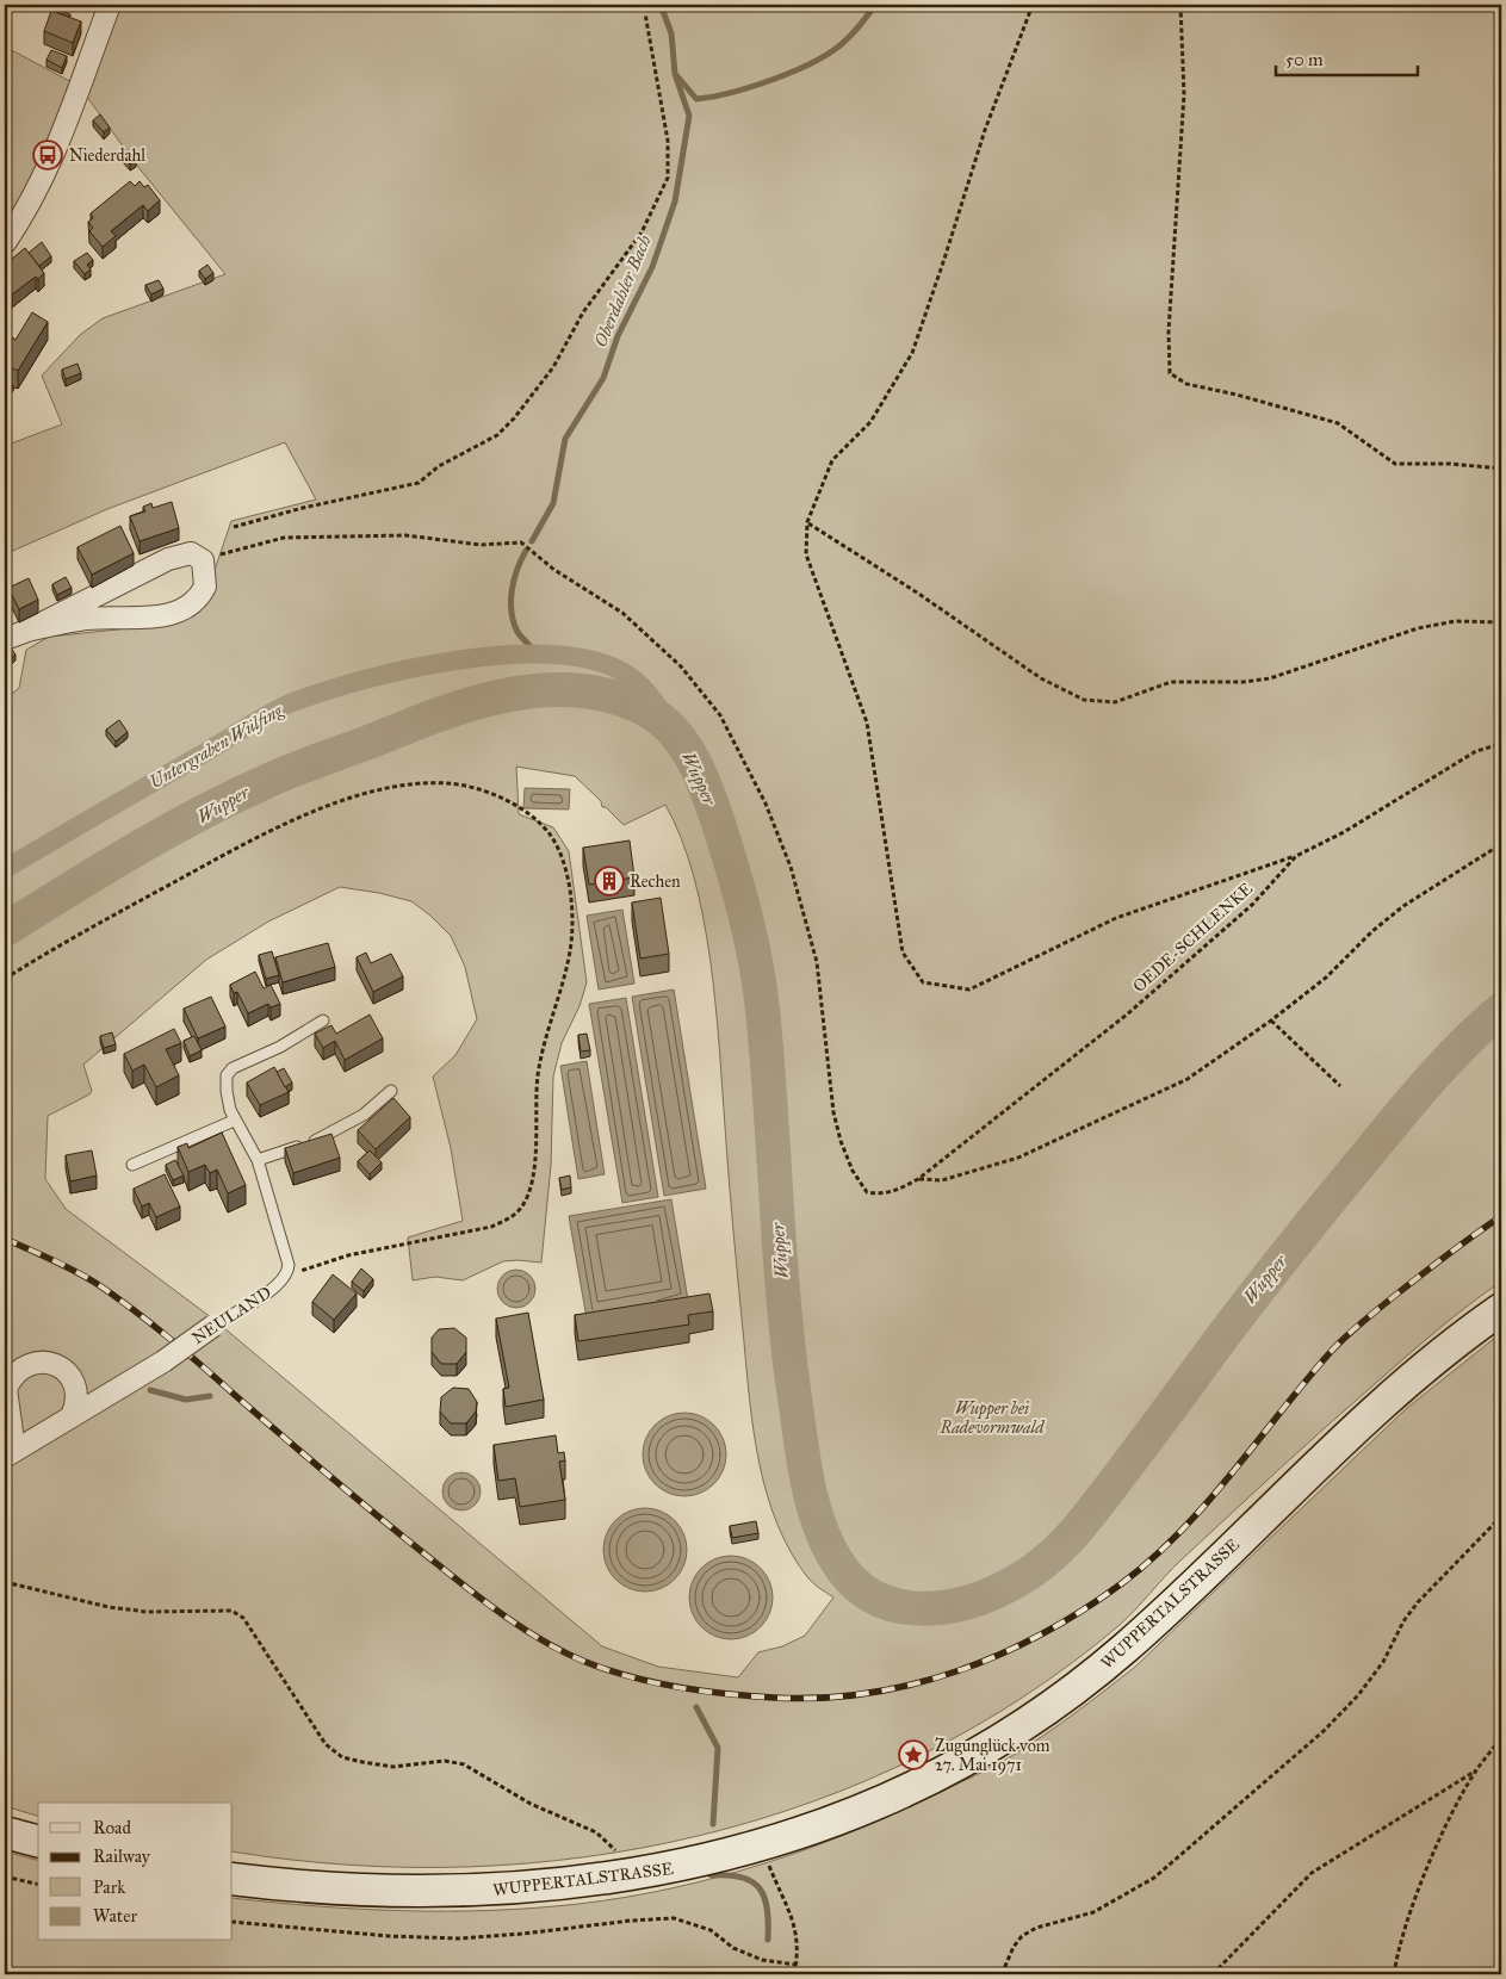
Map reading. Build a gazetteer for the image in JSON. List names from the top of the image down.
{
  "streets": {
    "main road": ["WUPPERTALSTRASSE"],
    "street": ["NEULAND"],
    "path": ["OEDE-SCHLENKE"]
  },
  "water": ["Oberdahler Bach", "Untergraben Wülfing", "Wupper"],
  "parks": ["Wupper bei Radevormwald"],
  "places": {
    "bus stop": ["Niederdahl"],
    "building": ["Rechen"],
    "place": ["Zugunglück vom 27. Mai 1971"]
  },
  "legend": [
    "Road",
    "Railway",
    "Park",
    "Water"
  ],
  "scale_bar": "50 m"
}
